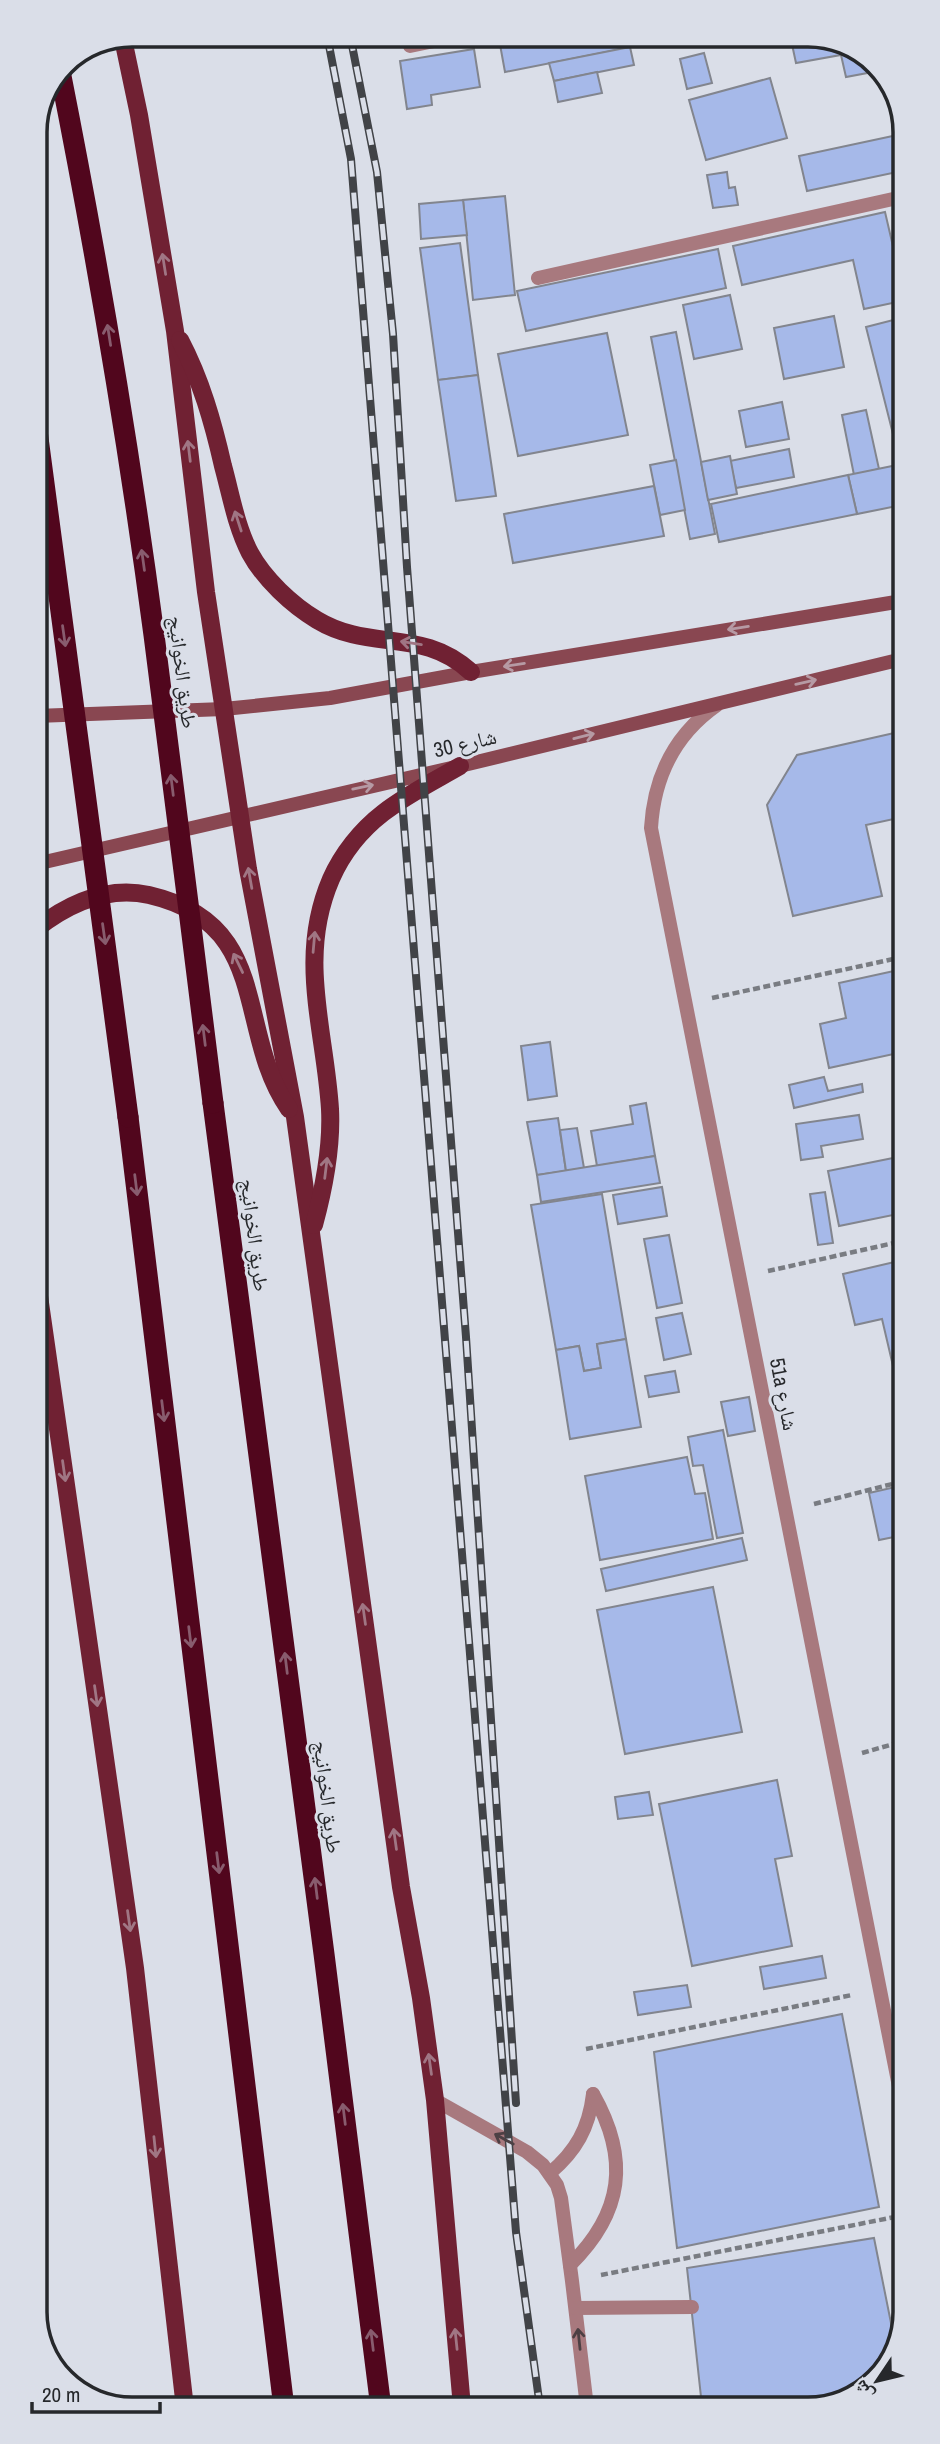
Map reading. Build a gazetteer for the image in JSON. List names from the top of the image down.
{
  "streets": {
    "highway": ["طريق الخوانيج"],
    "street": ["شارع 30", "51a شارع"]
  },
  "crossings": [
    ["شارع 30", "51a شارع"]
  ],
  "scale_bar": "20 m",
  "north": "bottom left"
}
